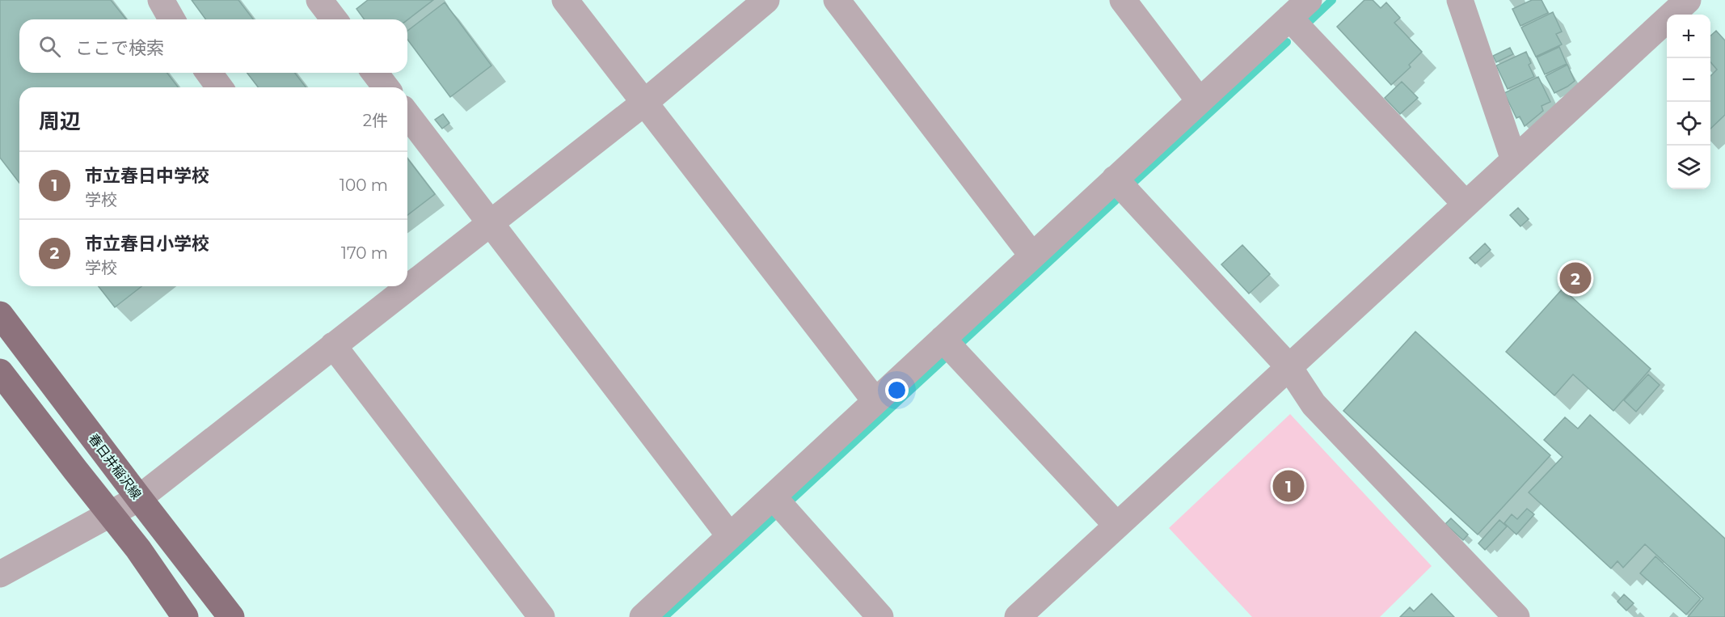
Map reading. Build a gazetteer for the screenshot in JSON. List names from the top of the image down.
{
  "streets": {
    "main road": ["春日井稲沢線"]
  },
  "page": {
    "map_buttons": ["+", "−"],
    "search": "ここで検索",
    "heading": ["周辺", "2件"],
    "list": [
      {
        "mark": "1",
        "name": "市立春日中学校",
        "note": "学校",
        "value": "100 m"
      },
      {
        "mark": "2",
        "name": "市立春日小学校",
        "note": "学校",
        "value": "170 m"
      }
    ],
    "pins": ["2", "1"]
  }
}
